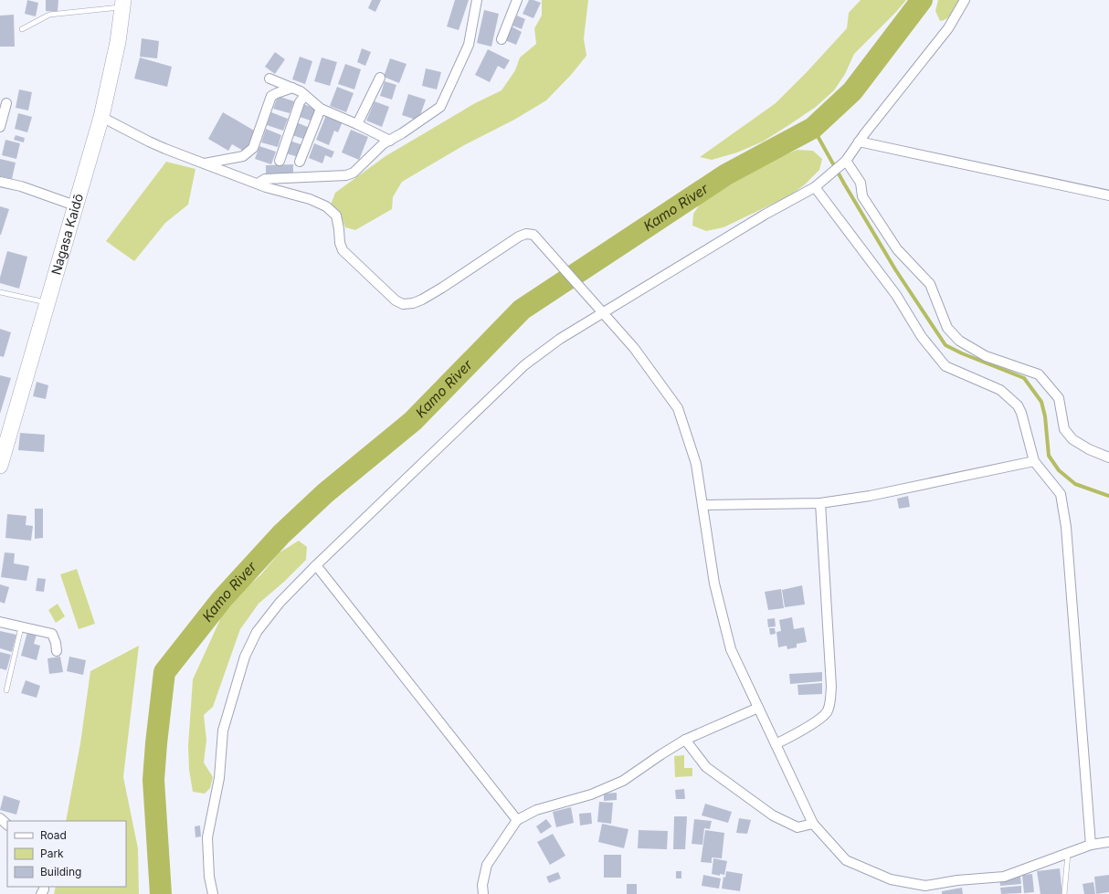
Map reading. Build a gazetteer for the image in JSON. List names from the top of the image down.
{
  "streets": {
    "main road": ["Nagasa Kaidō"]
  },
  "water": ["Kamo River"],
  "legend": ["Road", "Park", "Building"]
}
